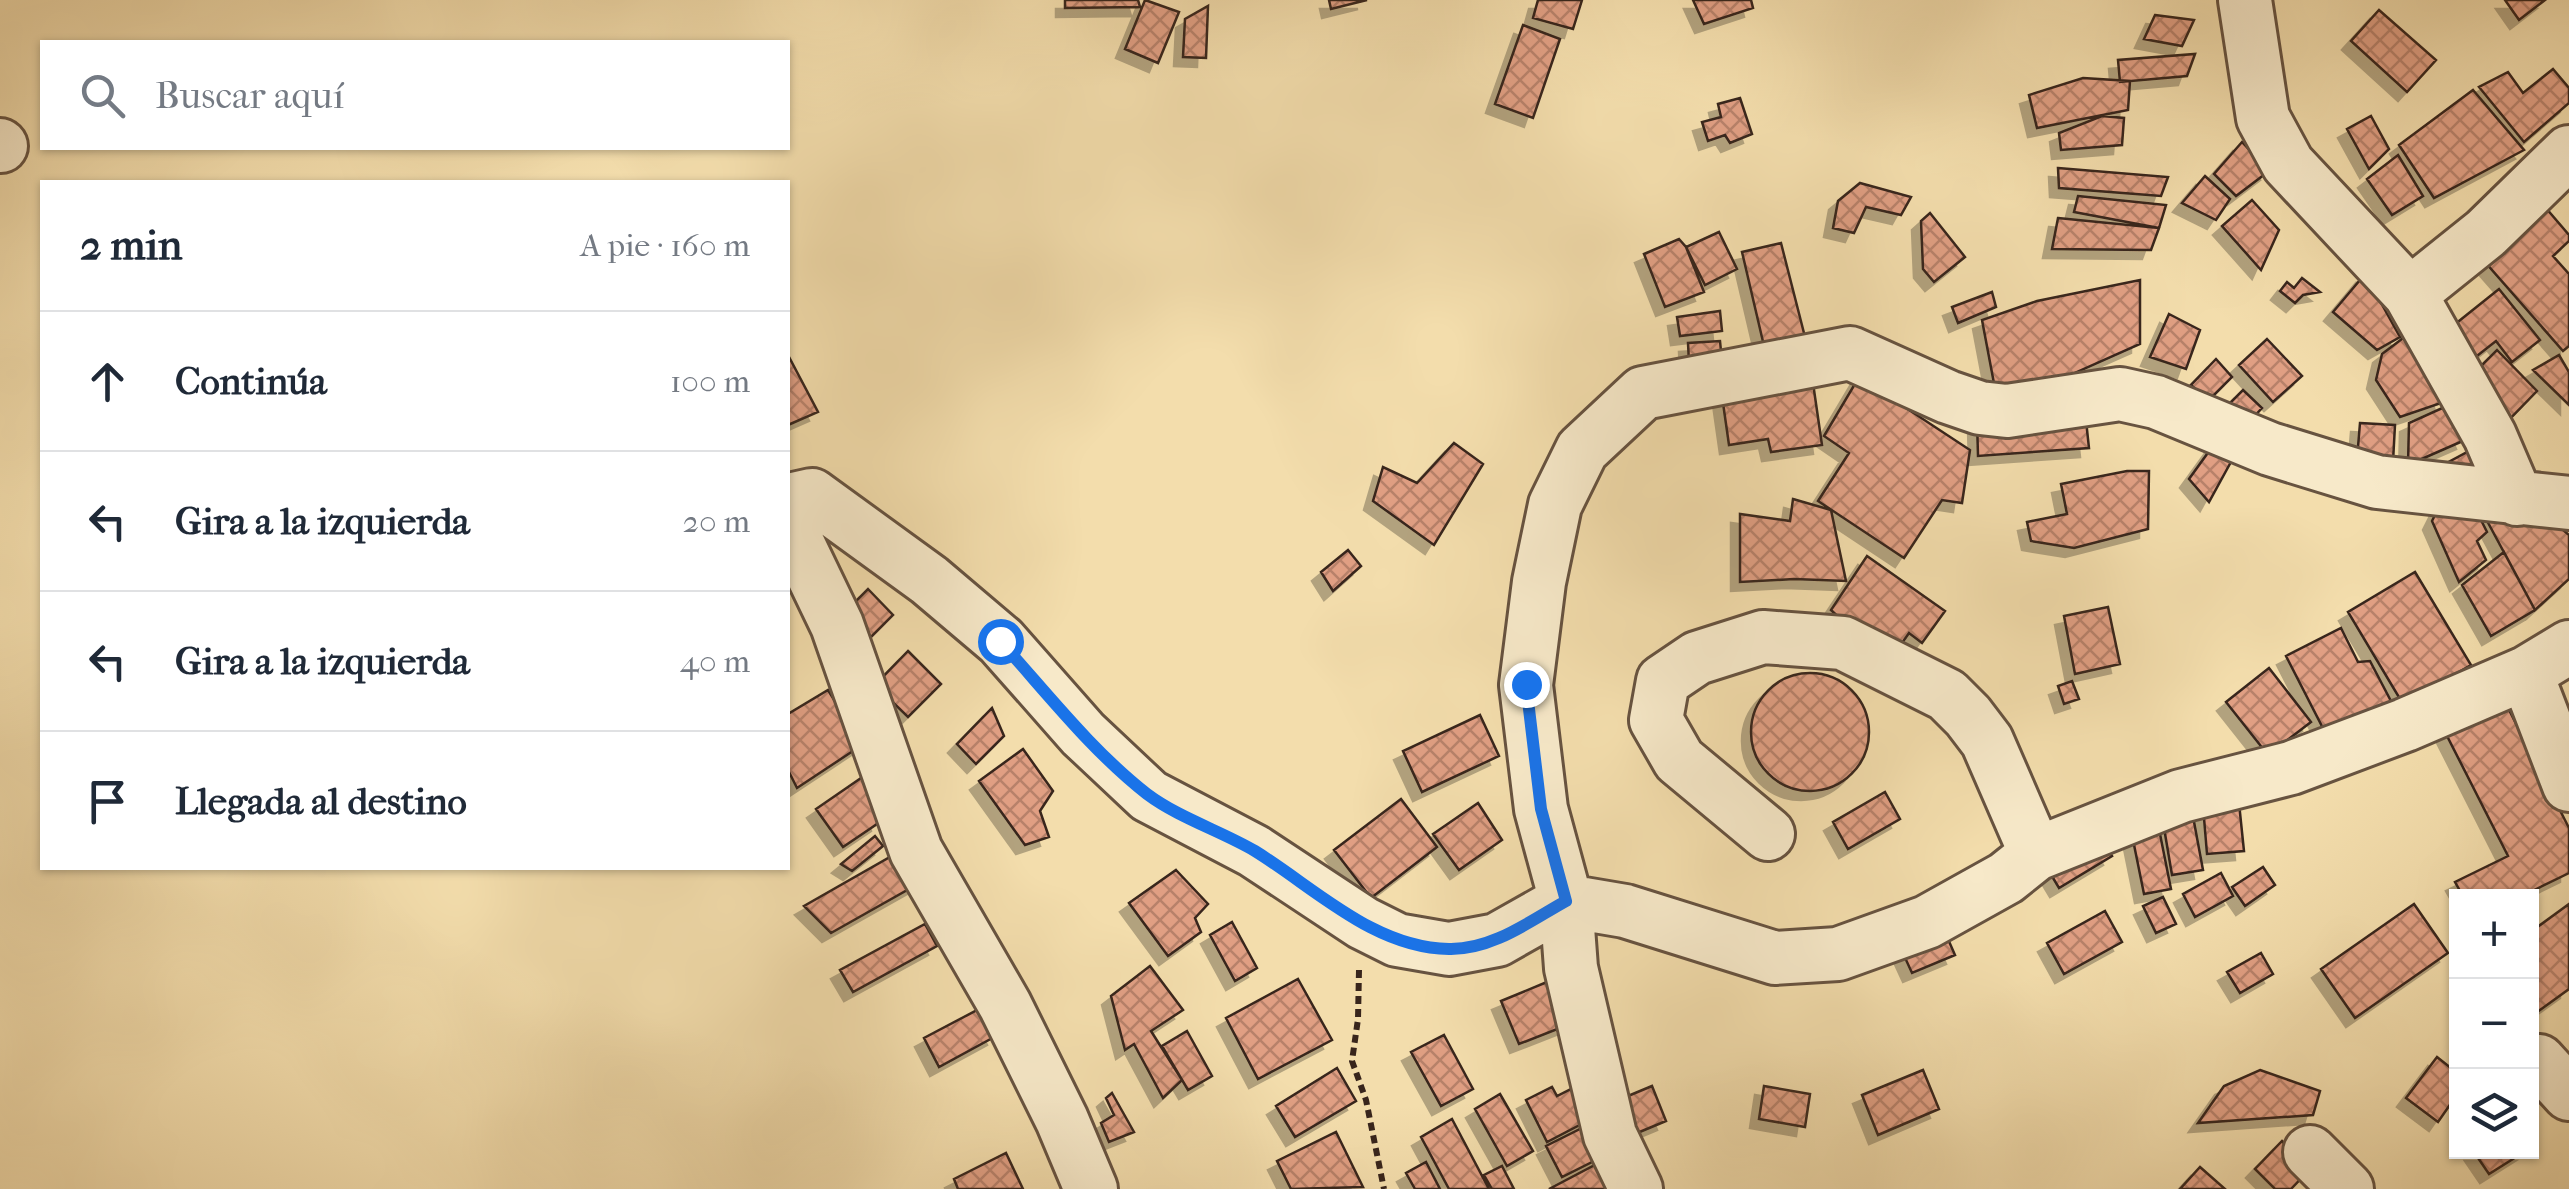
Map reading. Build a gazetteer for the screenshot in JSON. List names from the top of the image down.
{
  "page": {
    "search": "Buscar aquí",
    "heading": ["2 min", "A pie · 160 m"],
    "list": [
      ["Continúa", "100 m"],
      ["Gira a la izquierda", "20 m"],
      ["Gira a la izquierda", "40 m"],
      "Llegada al destino"
    ],
    "map_buttons": ["+", "−"]
  }
}
